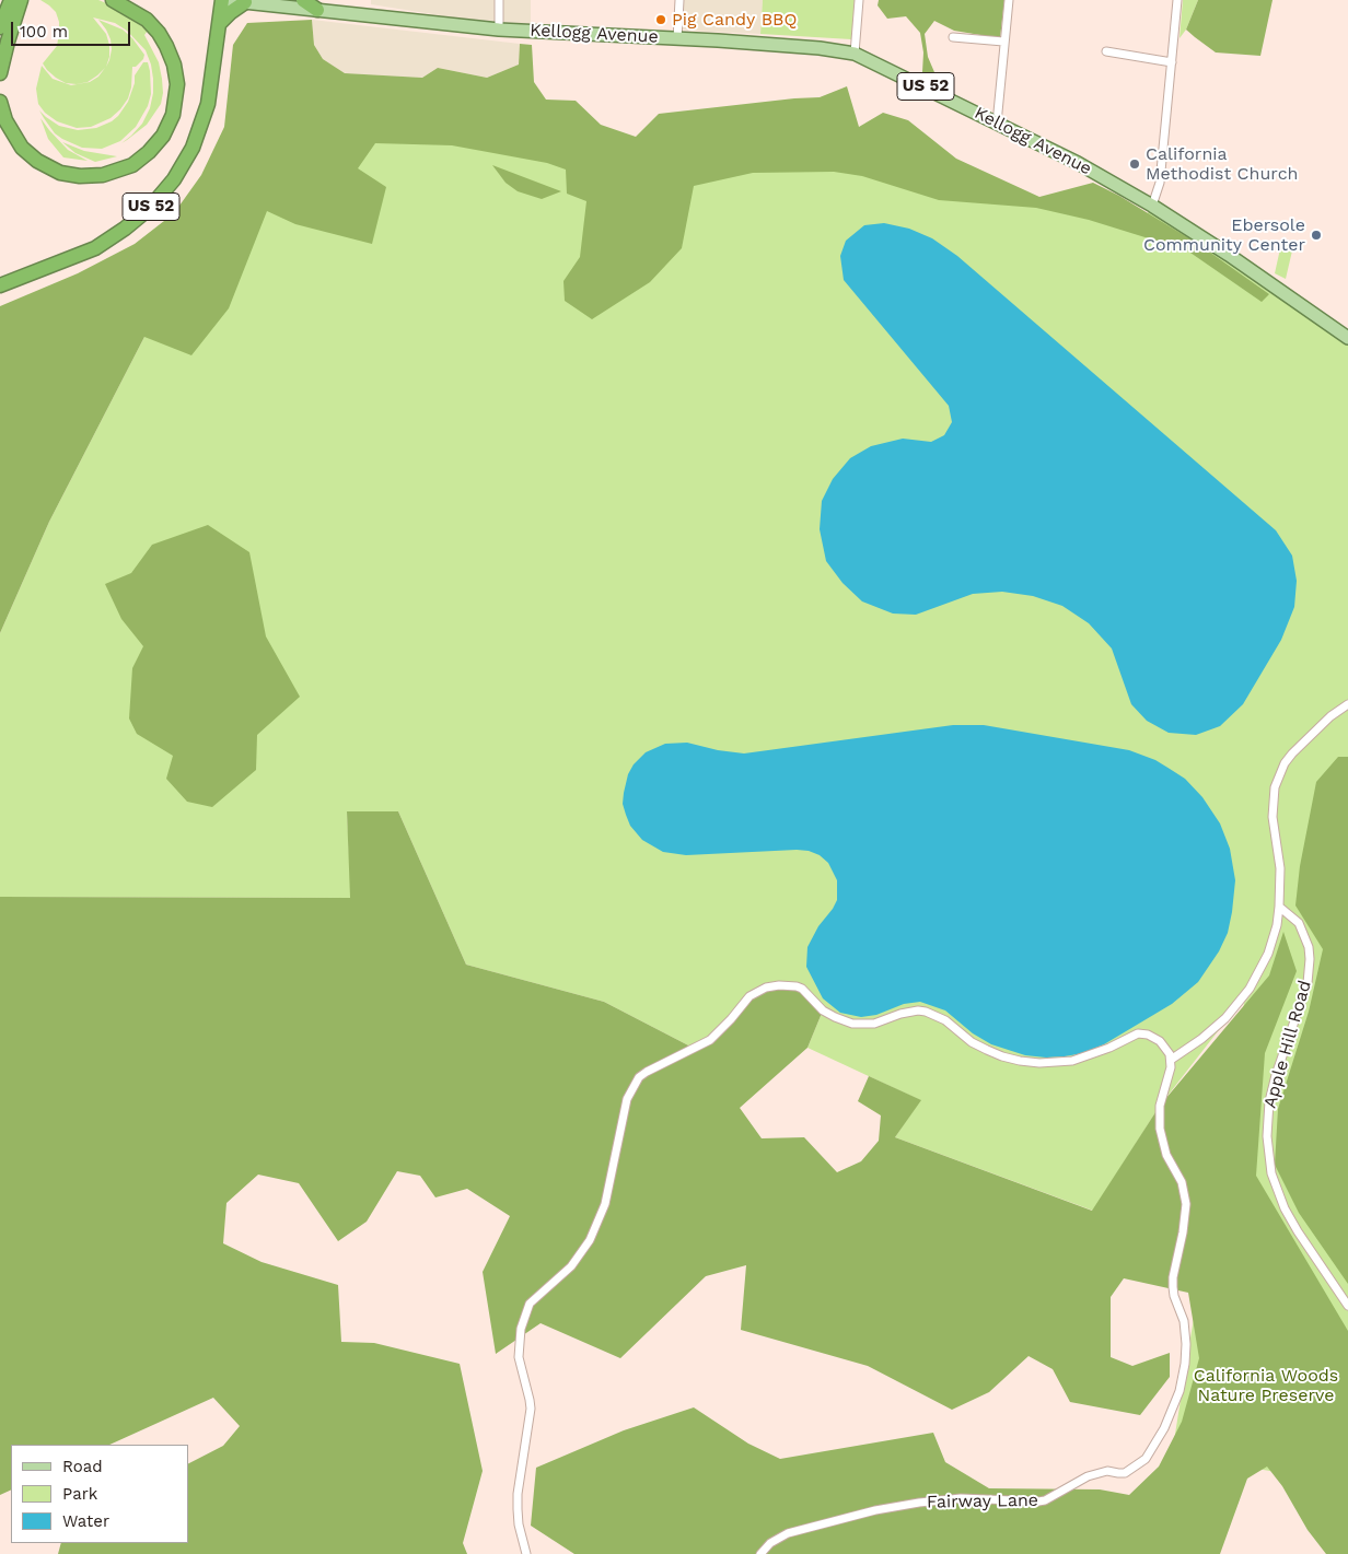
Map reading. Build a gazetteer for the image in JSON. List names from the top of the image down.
{
  "streets": {
    "highway": ["US 52"],
    "main road": ["Kellogg Avenue"],
    "street": ["Apple Hill Road", "Fairway Lane"]
  },
  "crossings": [
    ["Kellogg Avenue", "US 52"]
  ],
  "parks": ["California Woods Nature Preserve"],
  "places": ["Pig Candy BBQ", "California Methodist Church", "Ebersole Community Center"],
  "legend": ["Road", "Park", "Water"],
  "scale_bar": "100 m"
}
